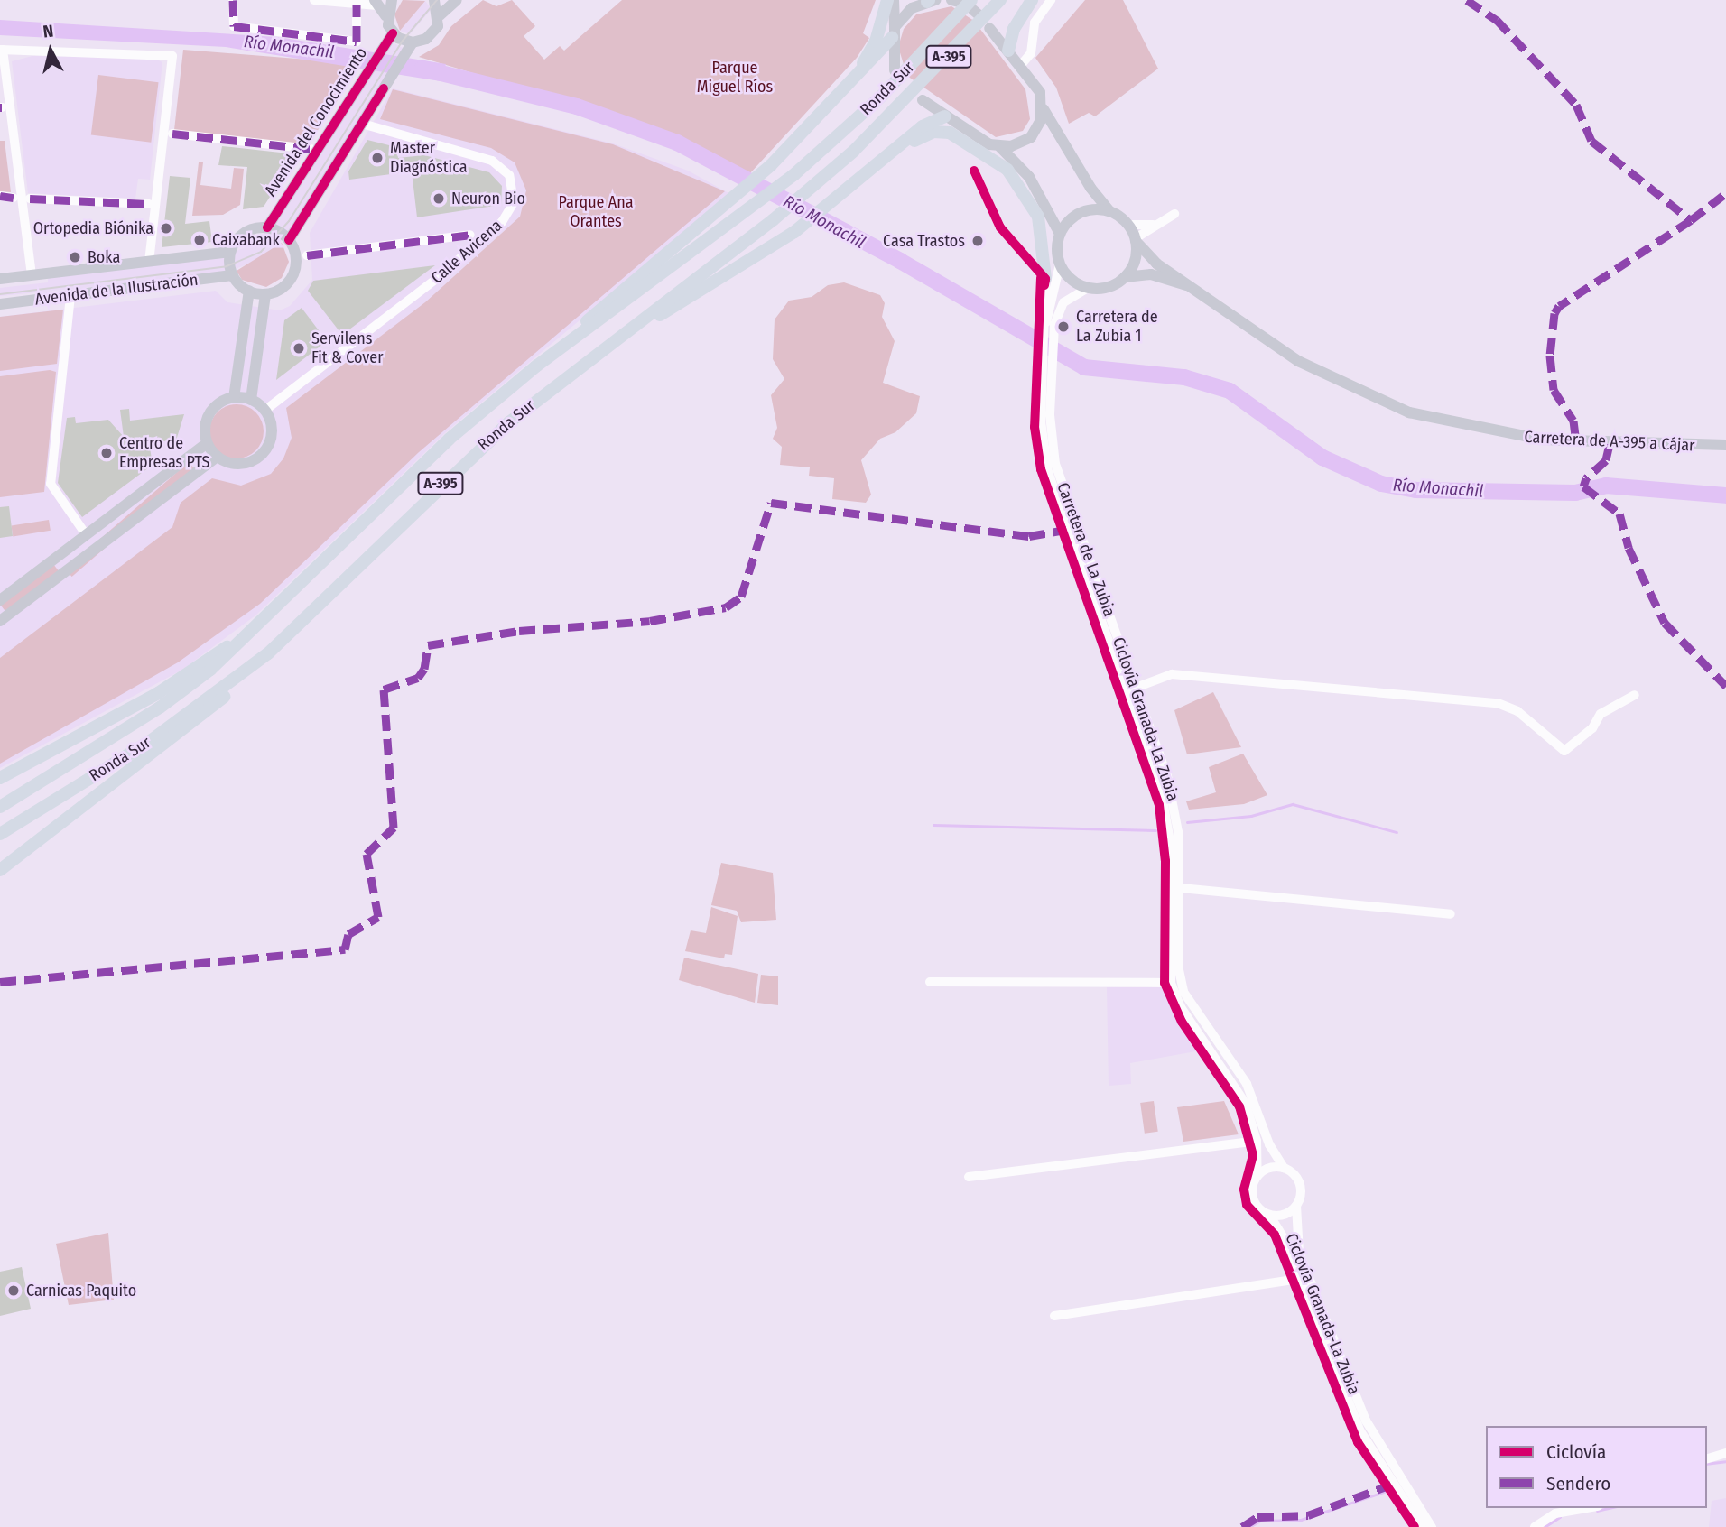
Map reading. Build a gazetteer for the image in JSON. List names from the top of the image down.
{
  "streets": {
    "highway": ["A-395", "Ronda Sur"],
    "main road": ["Avenida del Conocimiento", "Avenida de la Ilustración", "Carretera de A-395 a Cájar"],
    "street": ["Calle Avicena", "Carretera de La Zubia"],
    "cycle path": ["Ciclovía Granada-La Zubia"]
  },
  "crossings": [
    ["Avenida del Conocimiento", "Avenida de la Ilustración"],
    ["Carretera de A-395 a Cájar", "Carretera de La Zubia"]
  ],
  "water": ["Río Monachil"],
  "parks": ["Parque Miguel Ríos", "Parque Ana Orantes"],
  "places": [
    "Master Diagnóstica",
    "Neuron Bio",
    "Ortopedia Biónika",
    "Caixabank",
    "Casa Trastos",
    "Boka",
    "Carretera de La Zubia 1",
    "Servilens Fit & Cover",
    "Centro de Empresas PTS",
    "Carnicas Paquito"
  ],
  "legend": ["Ciclovía", "Sendero"],
  "north": "top"
}
